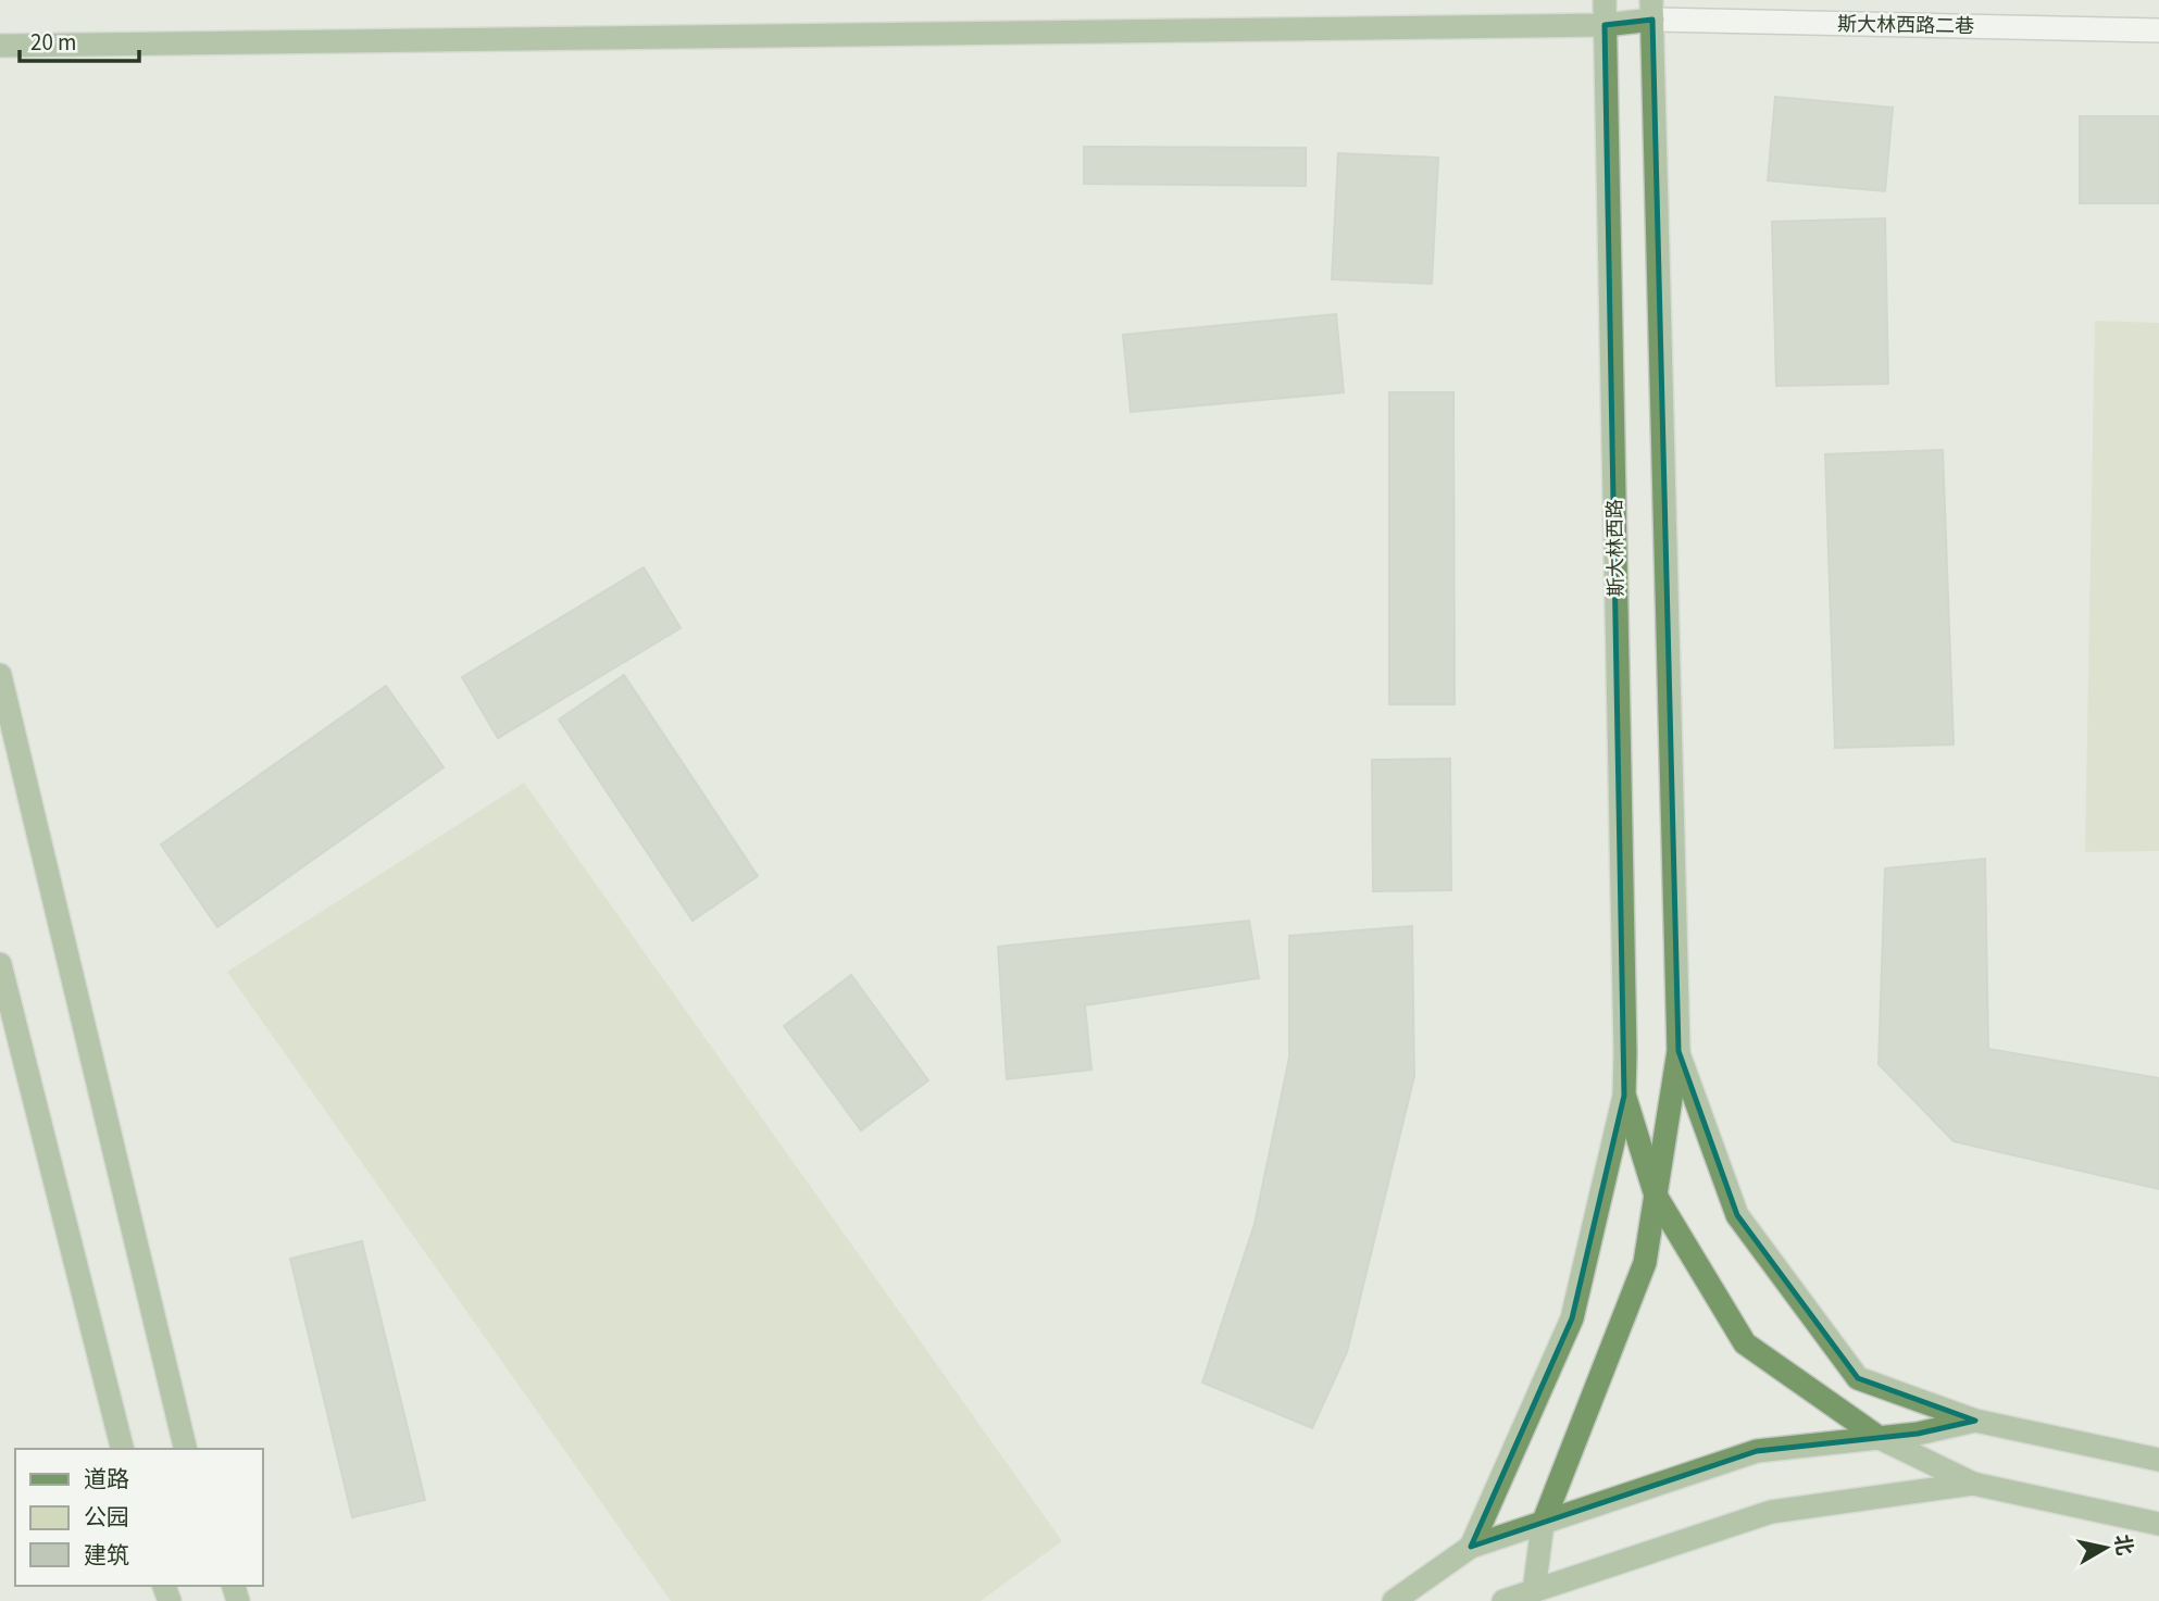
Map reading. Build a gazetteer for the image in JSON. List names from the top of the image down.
{
  "streets": {
    "main road": ["斯大林西路"],
    "street": ["斯大林西路二巷"]
  },
  "legend": ["道路", "公园", "建筑"],
  "scale_bar": "20 m",
  "north": "right"
}
